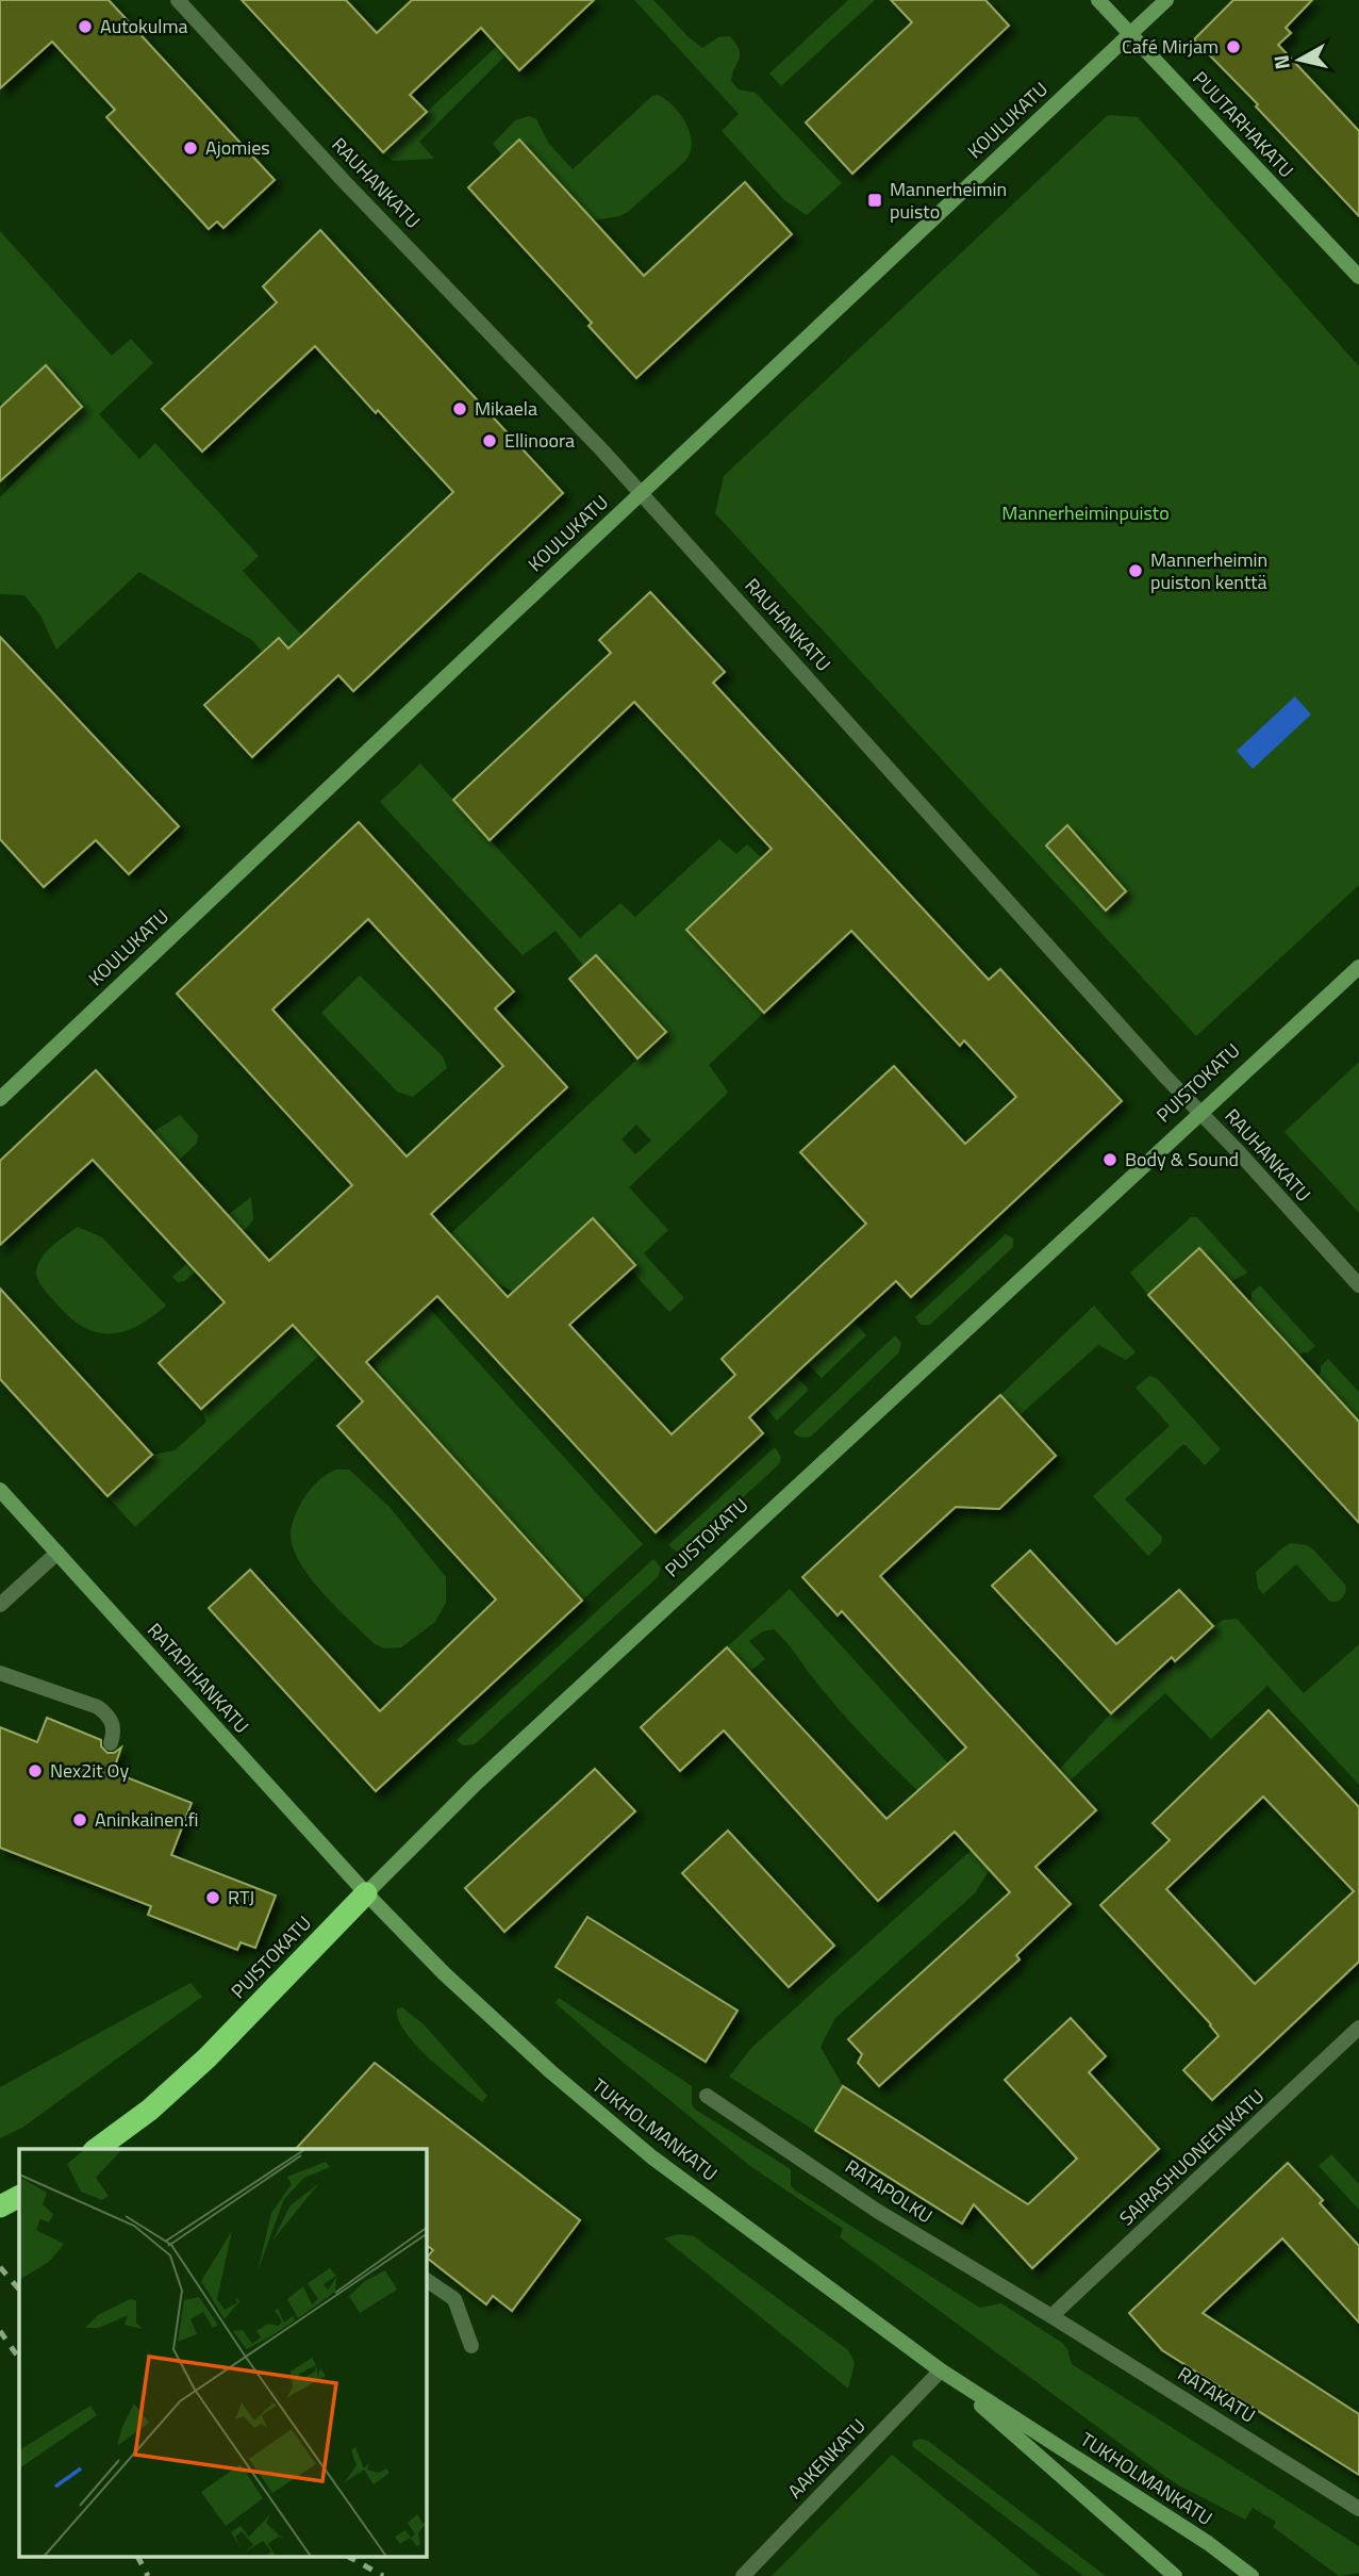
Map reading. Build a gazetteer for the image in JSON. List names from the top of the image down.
{
  "streets": {
    "highway": ["PUISTOKATU"],
    "main road": [
      "KOULUKATU",
      "PUUTARHAKATU",
      "RATAPIHANKATU",
      "TUKHOLMANKATU"
    ],
    "street": [
      "RAUHANKATU",
      "SAIRASHUONEENKATU",
      "RATAPOLKU",
      "RATAKATU",
      "AAKENKATU"
    ]
  },
  "crossings": [
    ["KOULUKATU", "PUUTARHAKATU"],
    ["KOULUKATU", "RAUHANKATU"],
    ["RAUHANKATU", "PUISTOKATU"],
    ["PUISTOKATU", "RATAPIHANKATU"],
    ["PUISTOKATU", "TUKHOLMANKATU"],
    ["RATAPIHANKATU", "TUKHOLMANKATU"],
    ["TUKHOLMANKATU", "AAKENKATU"],
    ["SAIRASHUONEENKATU", "RATAPOLKU"],
    ["SAIRASHUONEENKATU", "RATAKATU"],
    ["RATAPOLKU", "RATAKATU"]
  ],
  "parks": ["Mannerheiminpuisto"],
  "places": {
    "other": [
      "Autokulma",
      "Café Mirjam",
      "Ajomies",
      "Mikaela",
      "Ellinoora",
      "Mannerheimin puiston kenttä",
      "Body & Sound",
      "Nex2it Oy",
      "Aninkainen.fi",
      "RTJ"
    ],
    "transit": ["Mannerheimin puisto"]
  },
  "north": "left"
}
